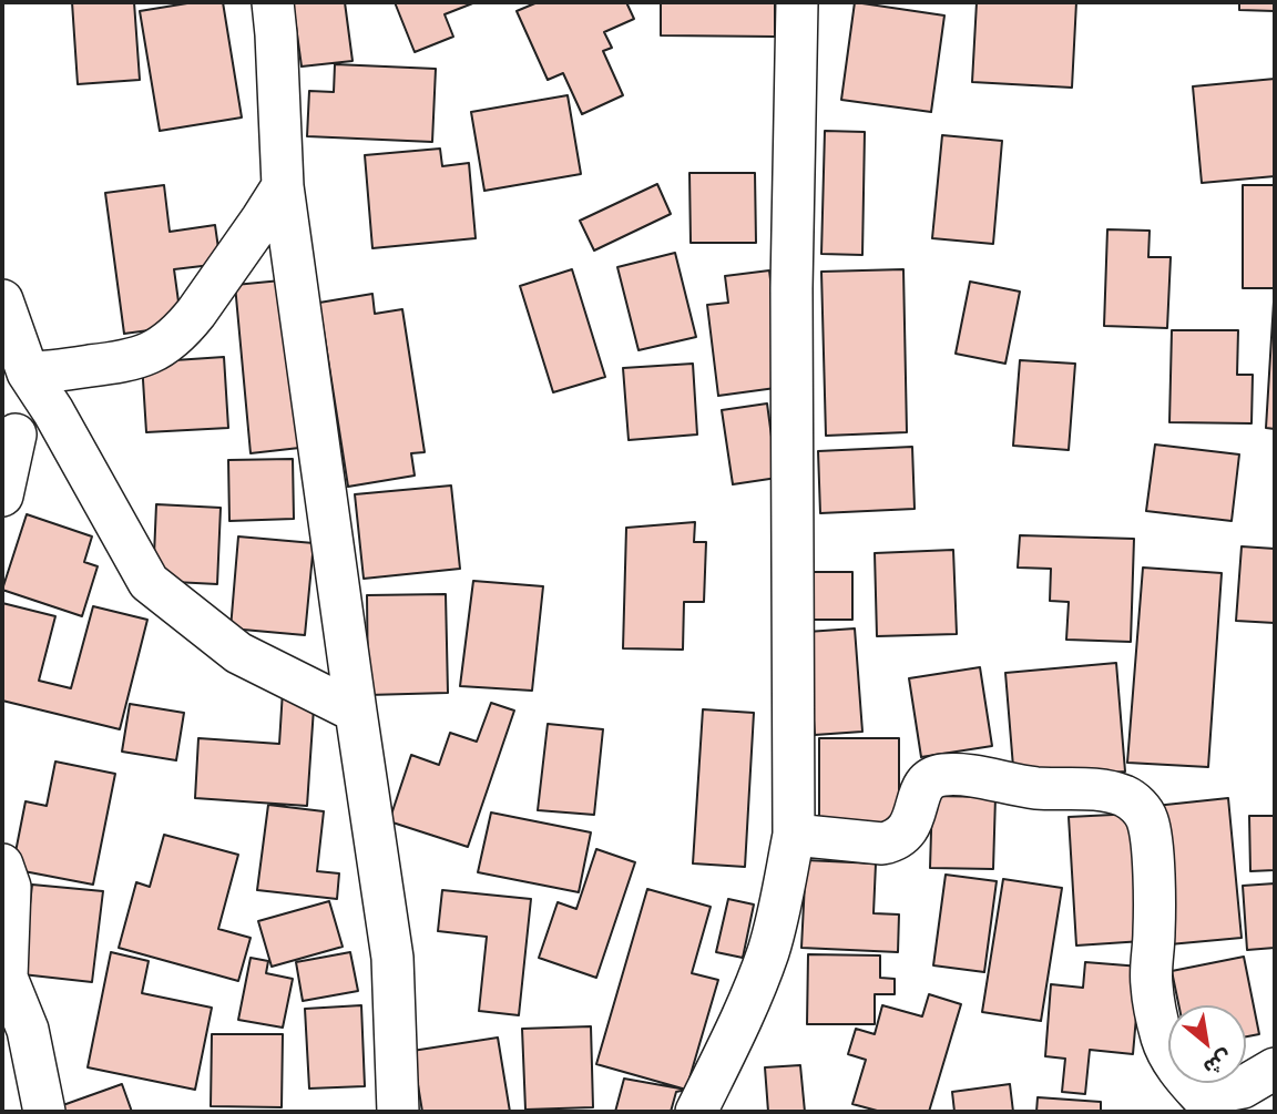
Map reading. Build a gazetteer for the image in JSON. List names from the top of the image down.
{
  "north": "bottom right"
}
